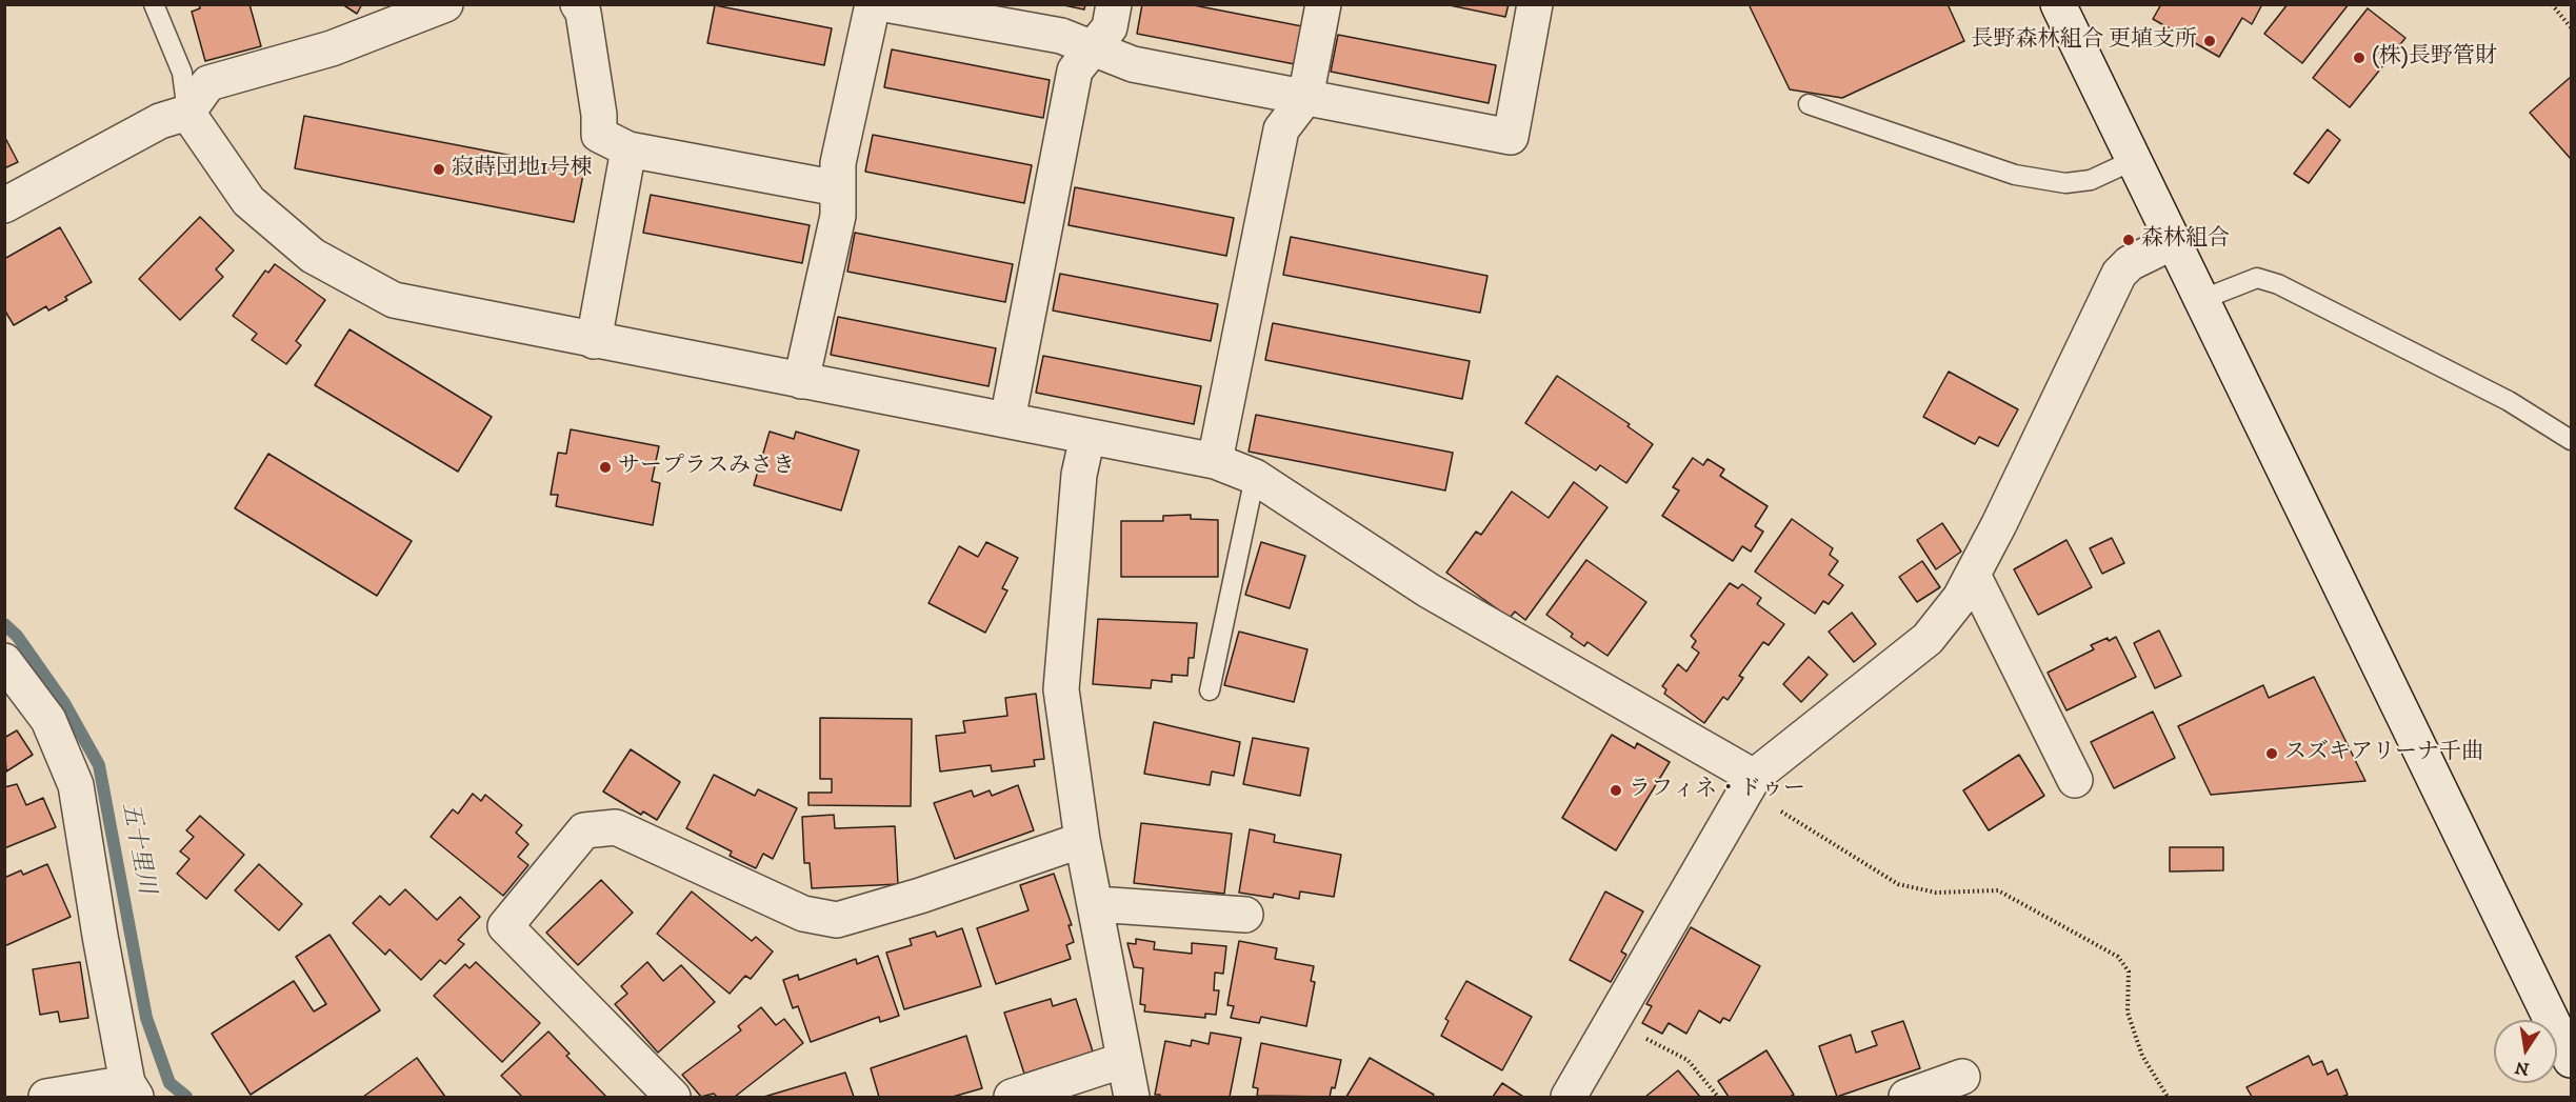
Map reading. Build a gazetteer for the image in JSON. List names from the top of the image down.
{
  "water": ["五十里川"],
  "places": [
    "長野森林組合 更埴支所",
    "(株)長野管財",
    "寂蒔団地1号棟",
    "森林組合",
    "サープラスみさき",
    "スズキアリーナ千曲",
    "ラフィネ・ドゥー"
  ],
  "north": "bottom"
}
